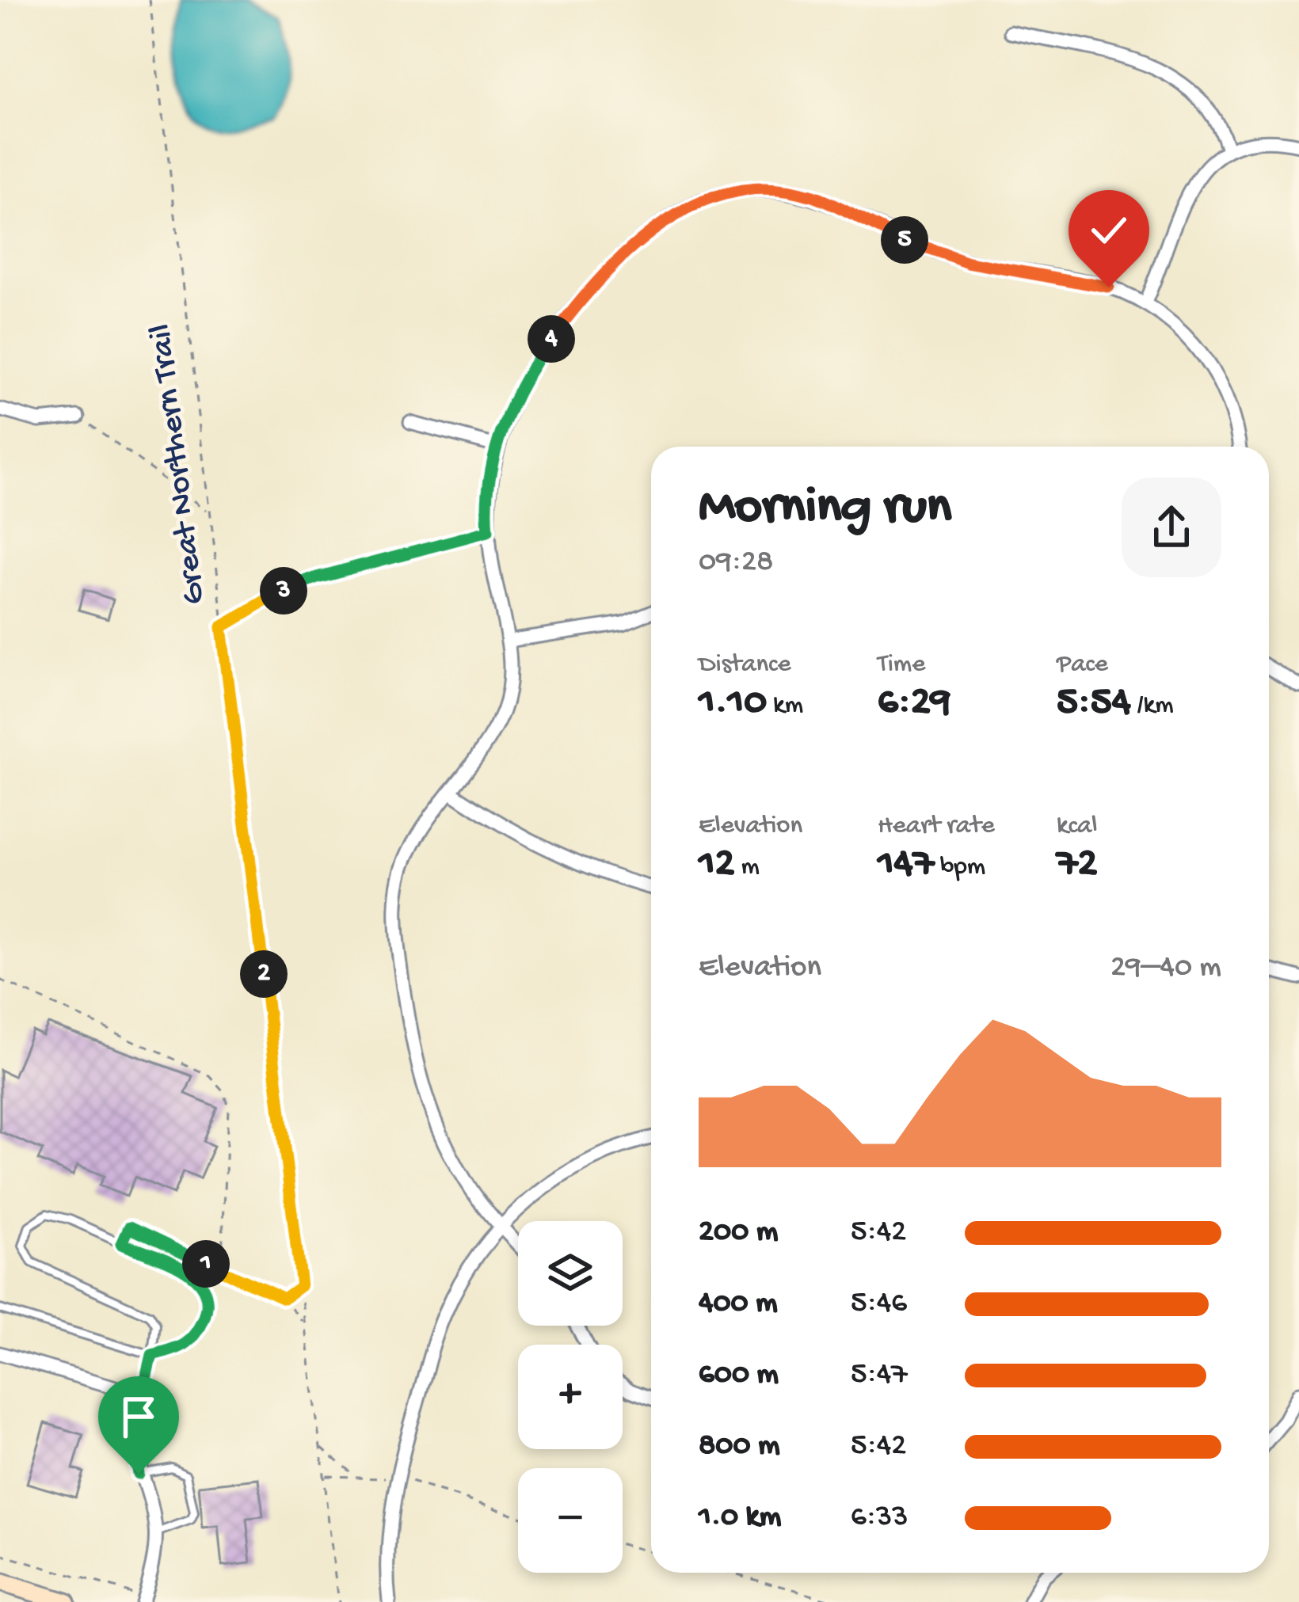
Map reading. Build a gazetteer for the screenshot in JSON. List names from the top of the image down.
{
  "streets": {
    "path": ["Great Northern Trail"]
  },
  "page": {
    "pins": [
      "5",
      "4",
      "3",
      "2",
      "1"
    ],
    "heading": ["Morning run", "09:28"],
    "stats": [
      ["Distance", "1.10 km"],
      ["Time", "6:29"],
      ["Pace", "5:54 /km"],
      ["Elevation", "12 m"],
      ["Heart rate", "147 bpm"],
      ["kcal", "72"]
    ],
    "chart": ["Elevation", "29–40 m"],
    "list": [
      {
        "name": "200 m",
        "note": "5:42"
      },
      {
        "name": "400 m",
        "note": "5:46"
      },
      {
        "name": "600 m",
        "note": "5:47"
      },
      {
        "name": "800 m",
        "note": "5:42"
      },
      {
        "name": "1.0 km",
        "note": "6:33"
      }
    ],
    "map_buttons": ["+", "−"]
  }
}
